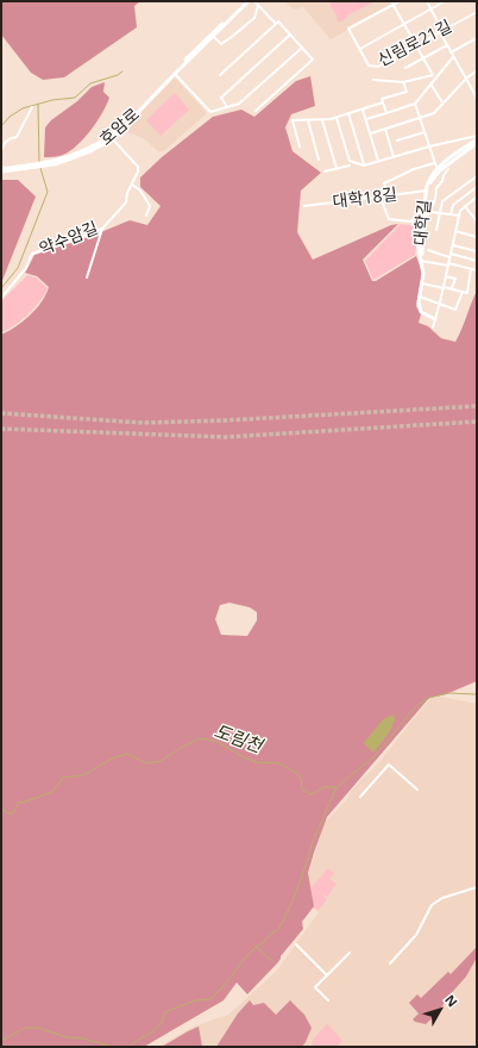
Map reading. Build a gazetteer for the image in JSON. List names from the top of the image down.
{
  "streets": {
    "main road": ["호암로", "대학길"],
    "street": ["신림로21길", "대학18길", "약수암길"]
  },
  "crossings": [
    ["호암로", "약수암길"],
    ["대학18길", "대학길"]
  ],
  "water": ["도림천"],
  "north": "top right"
}
